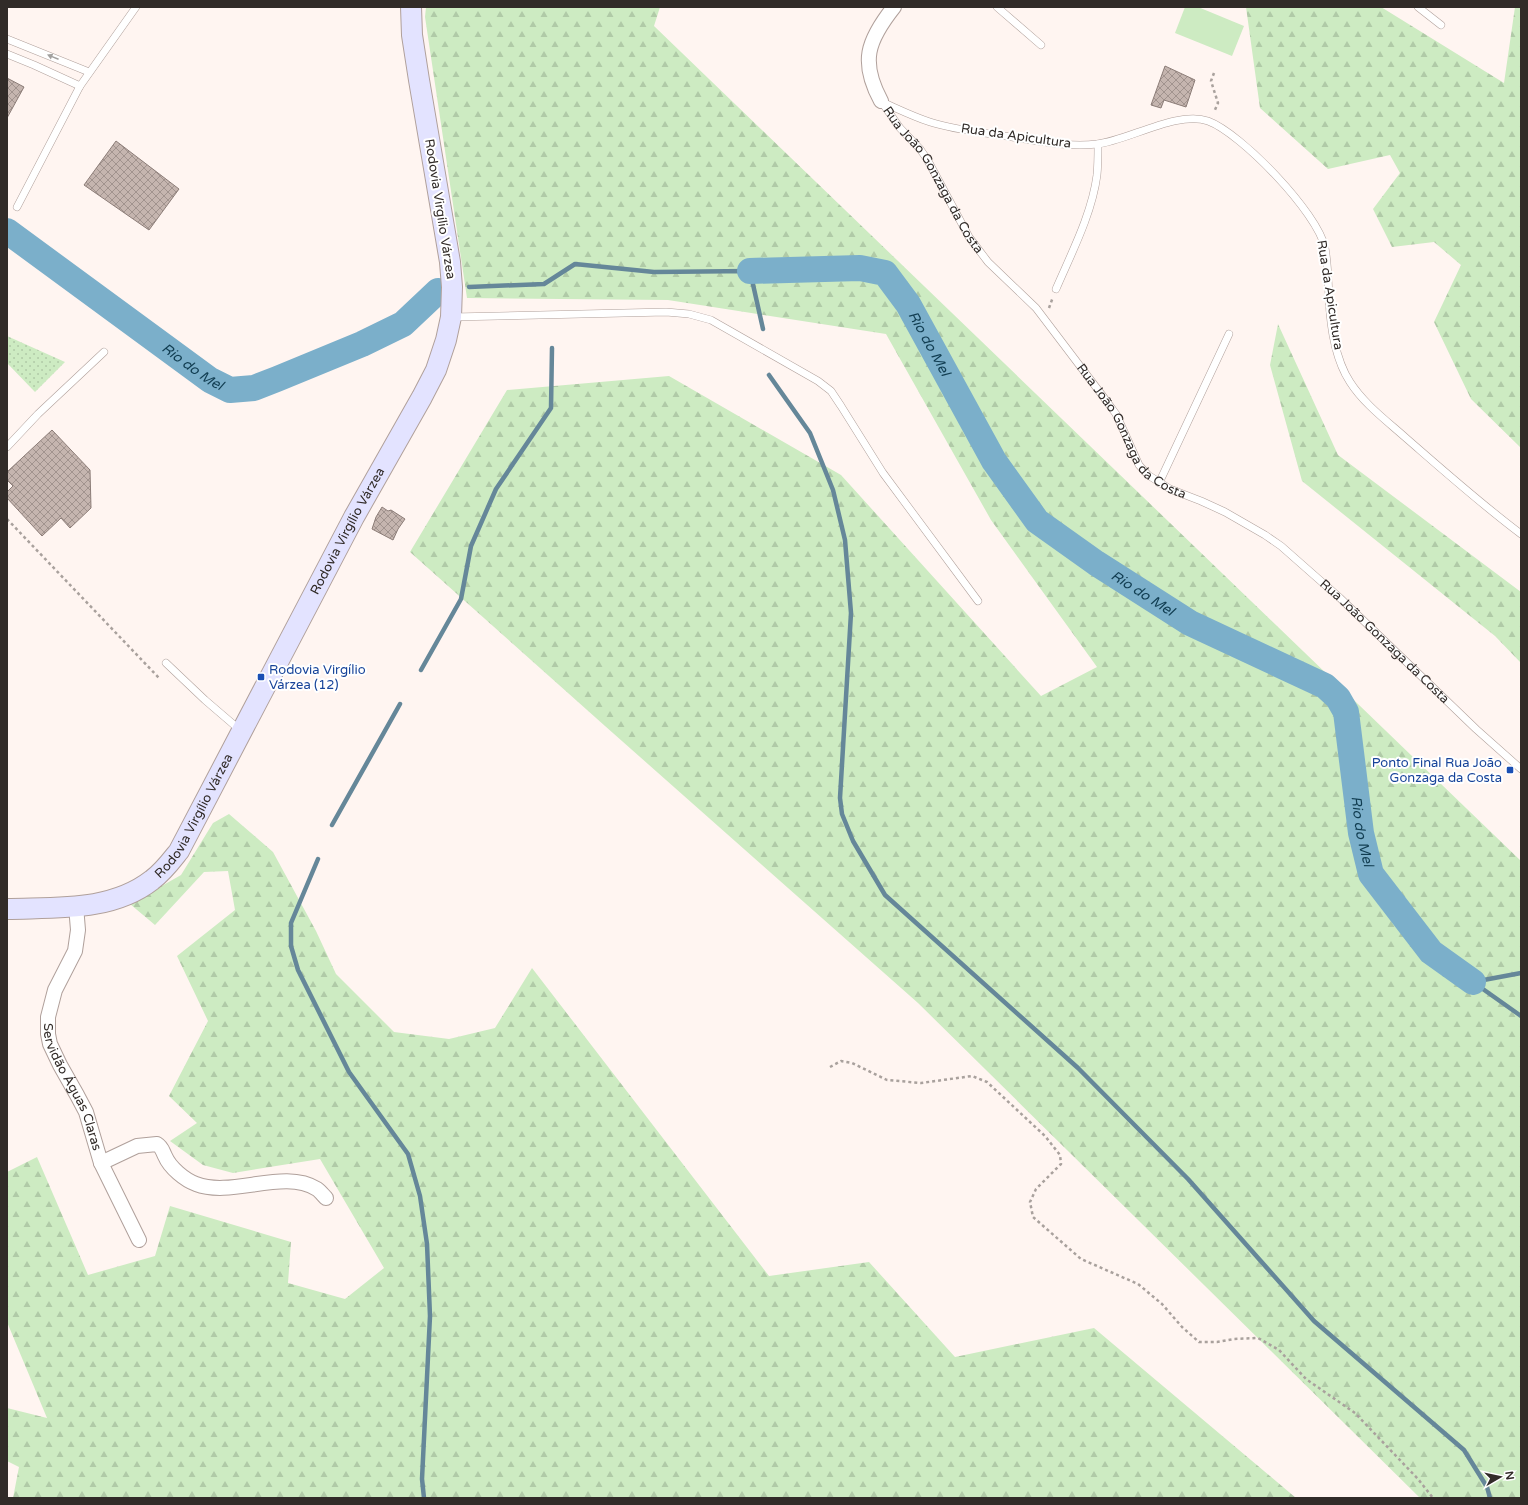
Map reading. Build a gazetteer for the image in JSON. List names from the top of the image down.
{
  "streets": {
    "main road": ["Rodovia Virgílio Várzea"],
    "street": ["Rua João Gonzaga da Costa", "Servidão Águas Claras"],
    "lane": ["Rua da Apicultura"]
  },
  "crossings": [
    ["Rua da Apicultura", "Rua João Gonzaga da Costa"],
    ["Rodovia Virgílio Várzea", "Servidão Águas Claras"]
  ],
  "water": ["Rio do Mel"],
  "places": {
    "transit": ["Rodovia Virgílio Várzea (12)", "Ponto Final Rua João Gonzaga da Costa"]
  },
  "north": "right"
}
